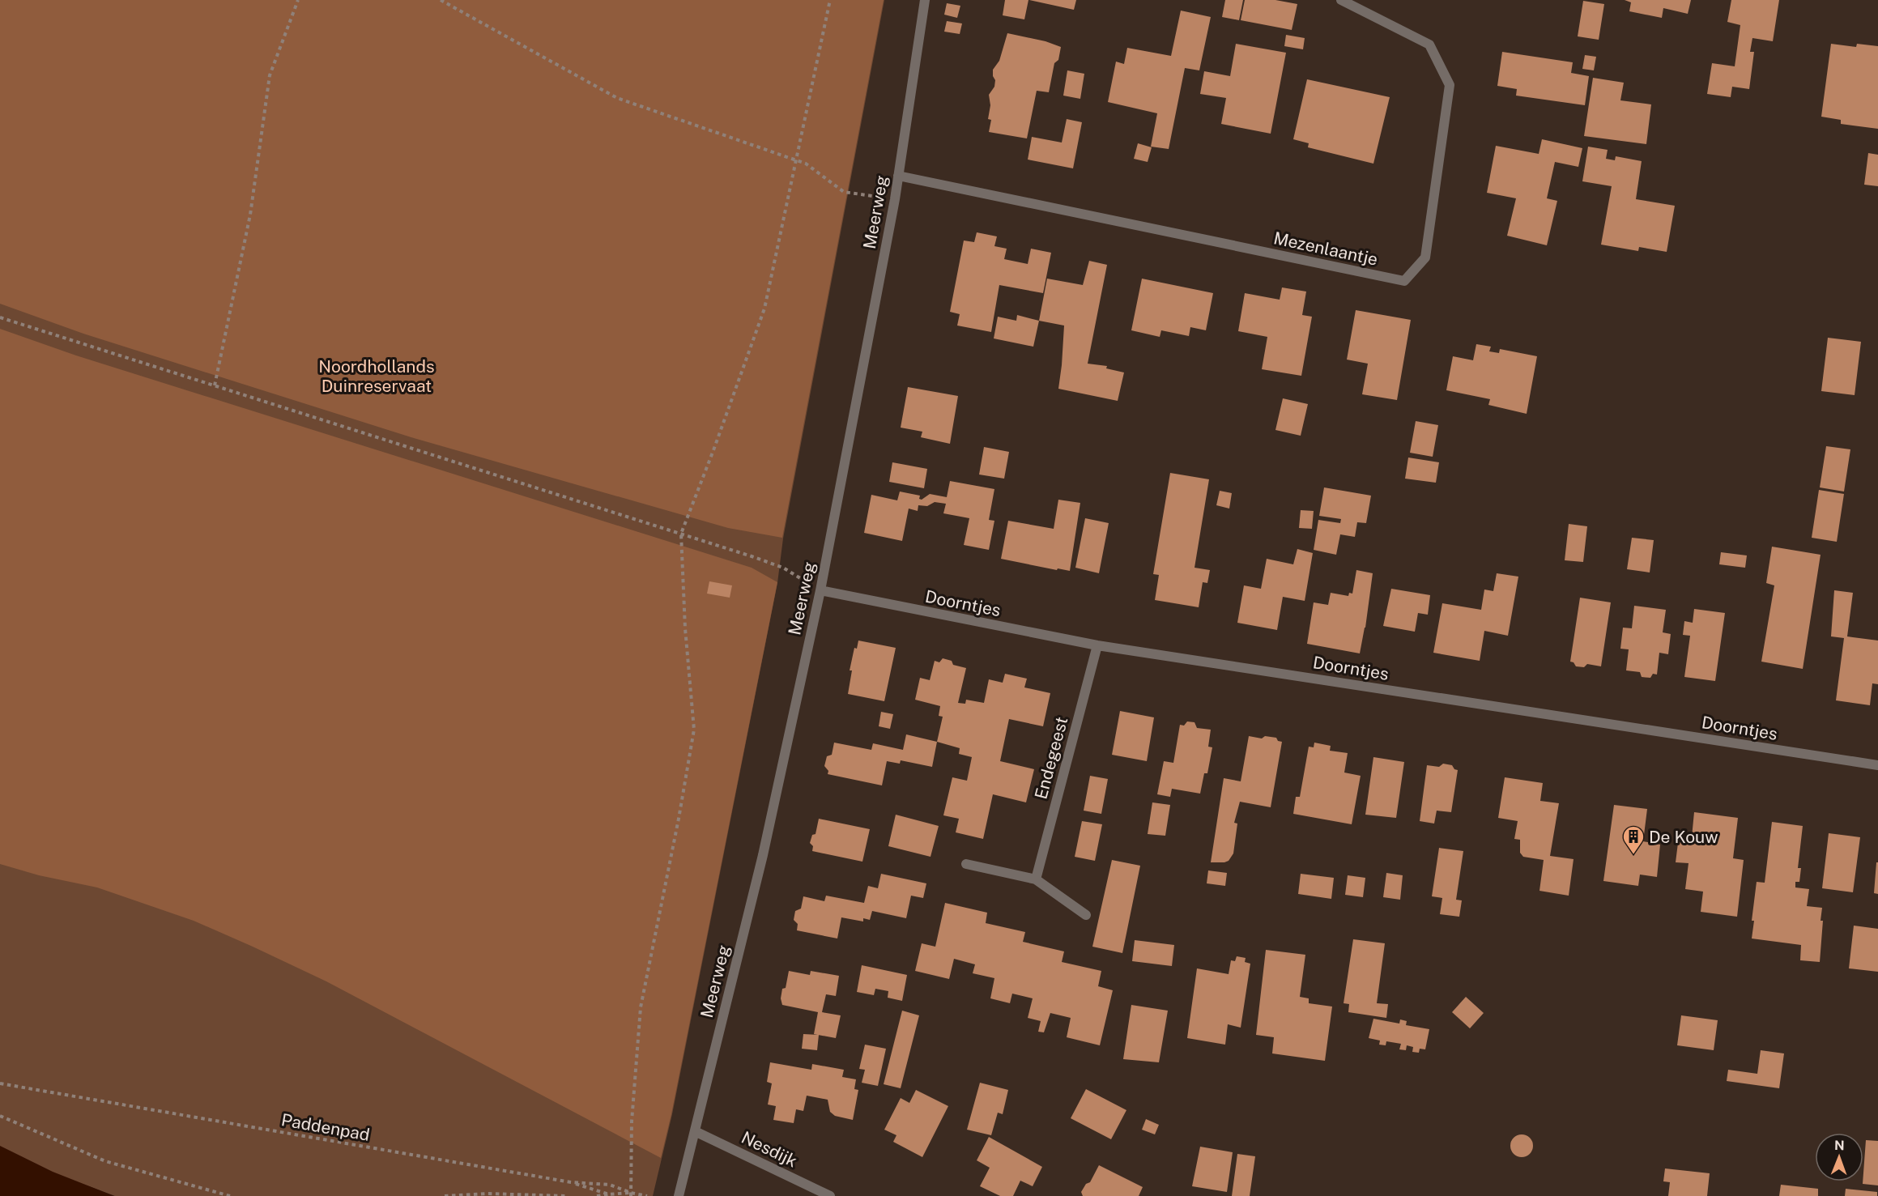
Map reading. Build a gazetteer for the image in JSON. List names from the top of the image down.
{
  "streets": {
    "street": [
      "Meerweg",
      "Mezenlaantje",
      "Doorntjes",
      "Endegeest",
      "Nesdijk"
    ],
    "path": ["Paddenpad"]
  },
  "crossings": [
    ["Meerweg", "Mezenlaantje"],
    ["Meerweg", "Doorntjes"],
    ["Meerweg", "Nesdijk"],
    ["Doorntjes", "Endegeest"]
  ],
  "parks": ["Noordhollands Duinreservaat"],
  "places": {
    "building": ["De Kouw"]
  },
  "north": "top"
}
